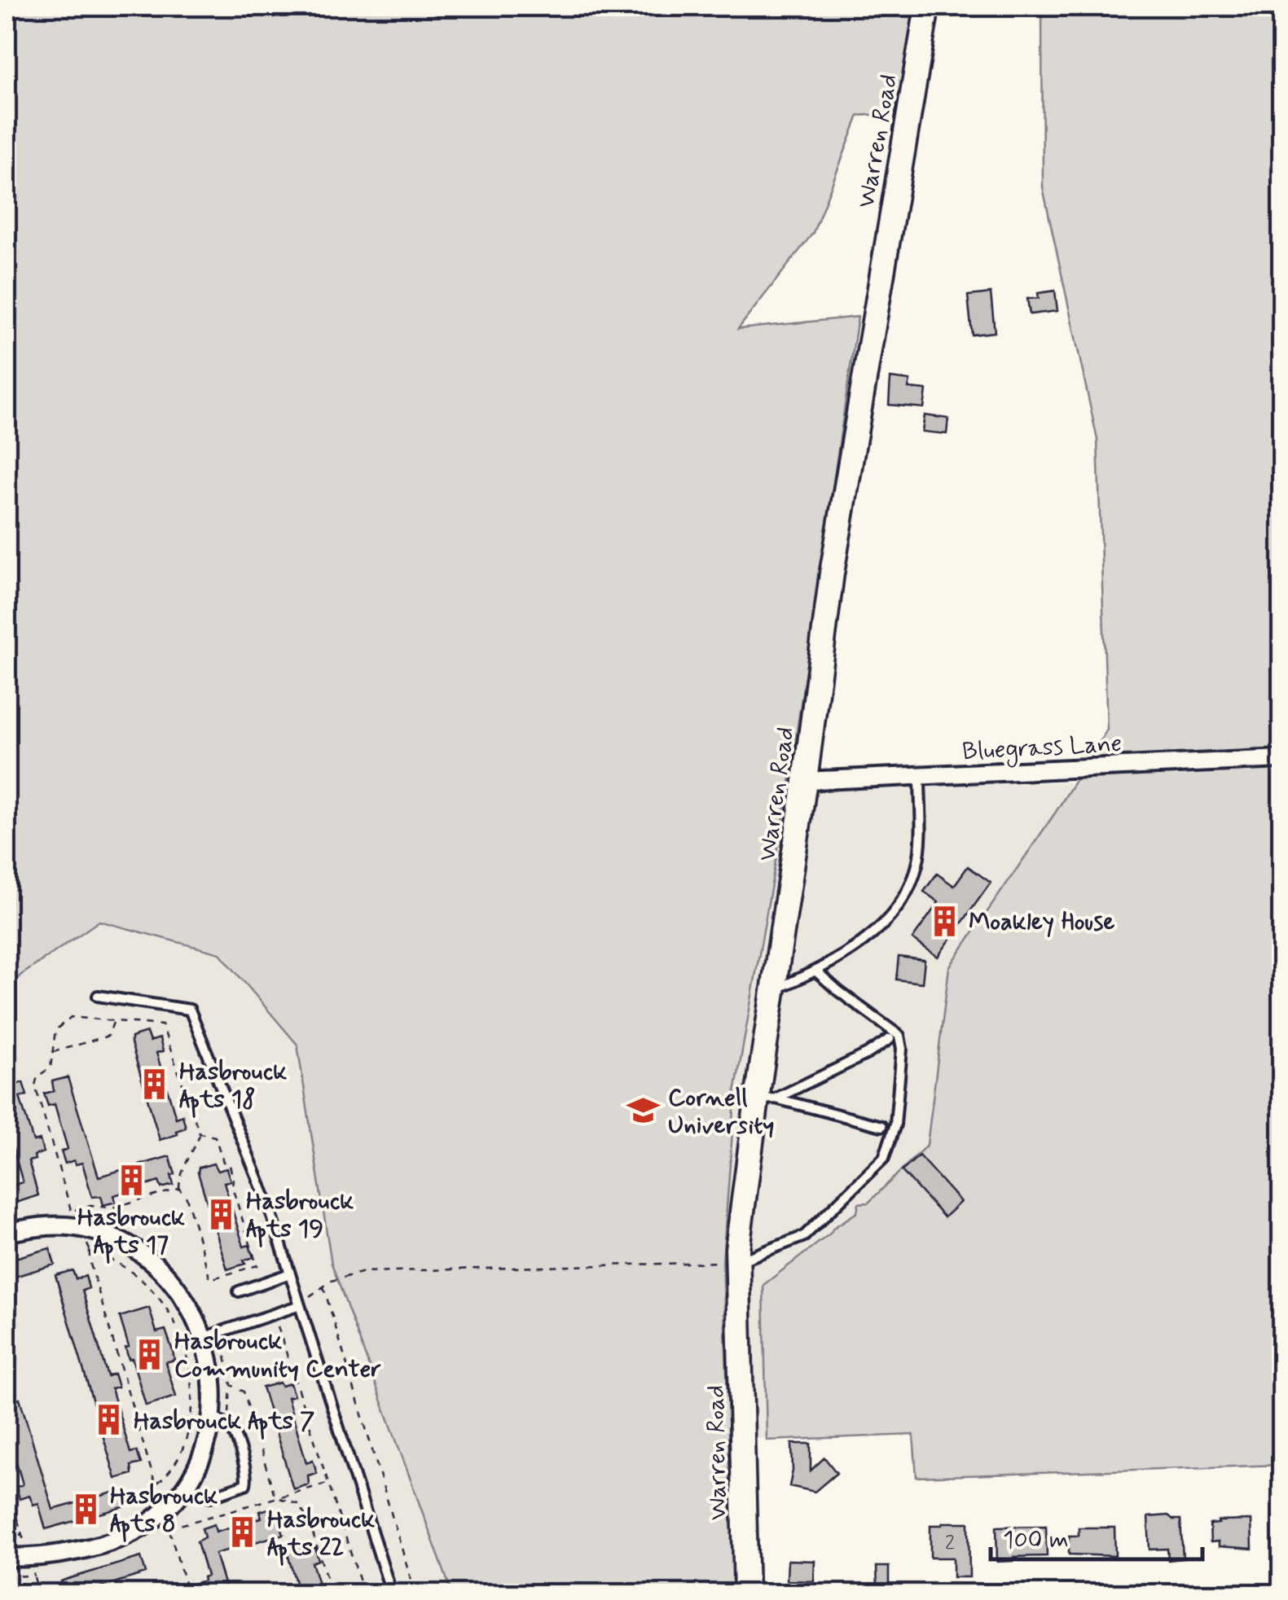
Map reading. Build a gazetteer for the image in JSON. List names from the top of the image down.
{
  "streets": {
    "street": ["Warren Road", "Bluegrass Lane"]
  },
  "crossings": [
    ["Warren Road", "Bluegrass Lane"]
  ],
  "places": {
    "building": [
      "Moakley House",
      "Hasbrouck Apts 18",
      "Hasbrouck Apts 17",
      "Hasbrouck Apts 19",
      "Hasbrouck Community Center",
      "Hasbrouck Apts 7",
      "Hasbrouck Apts 8",
      "Hasbrouck Apts 22"
    ],
    "school or university": ["Cornell University"]
  },
  "house_numbers": ["2"],
  "scale_bar": "100 m"
}
